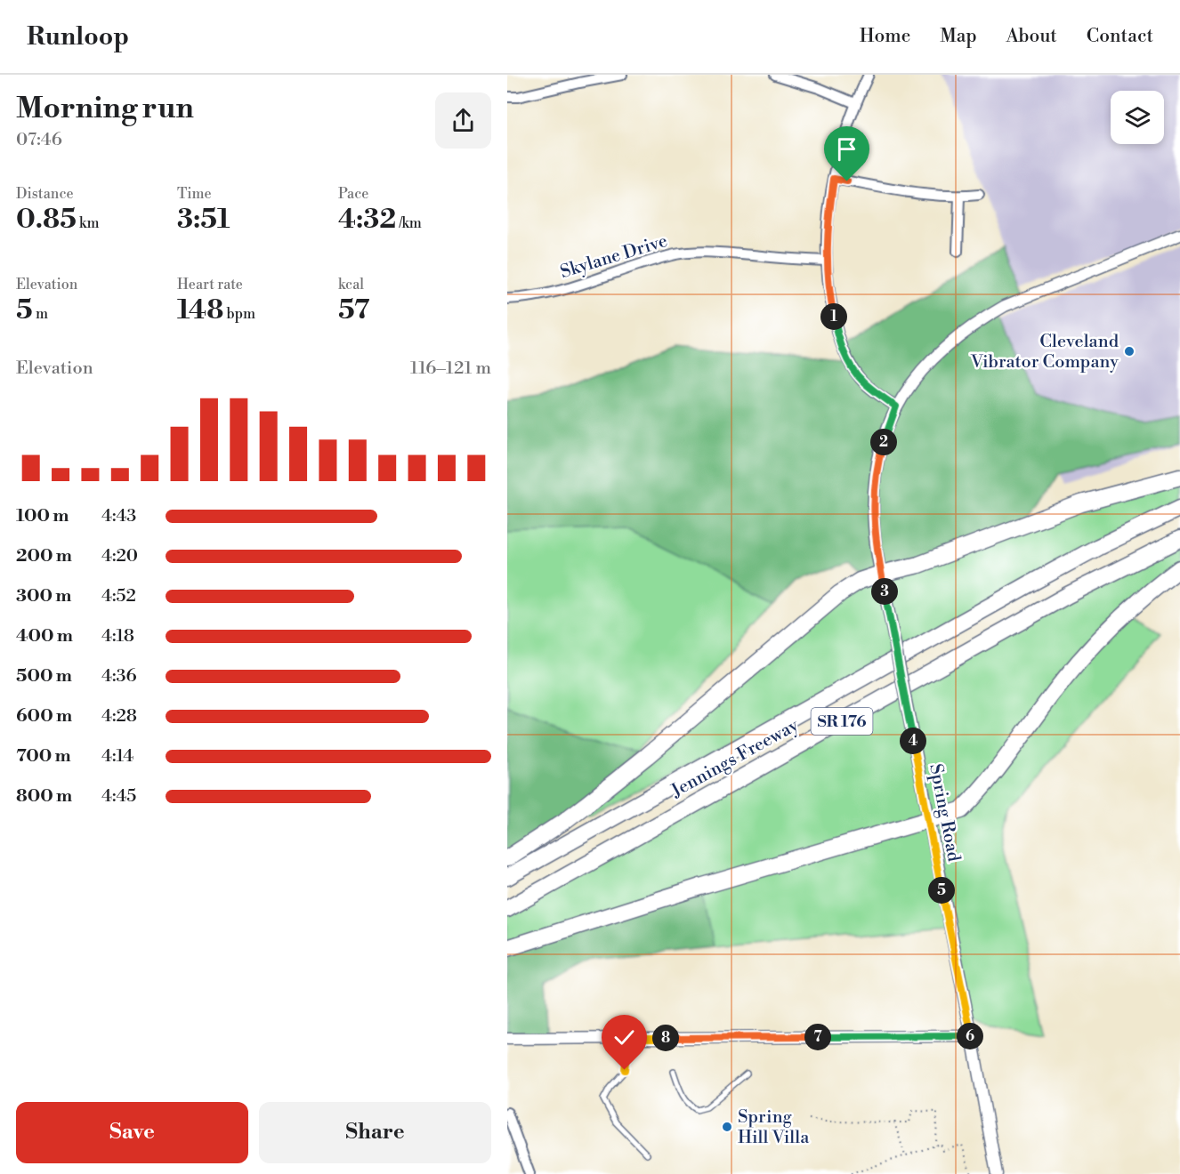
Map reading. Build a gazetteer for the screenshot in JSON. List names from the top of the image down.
{
  "streets": {
    "highway": ["SR 176", "Jennings Freeway"],
    "street": ["Skylane Drive", "Spring Road"]
  },
  "places": ["Cleveland Vibrator Company", "Spring Hill Villa"],
  "page": {
    "header": "Runloop",
    "nav": [
      "Home",
      "Map",
      "About",
      "Contact"
    ],
    "heading": ["Morning run", "07:46"],
    "stats": [
      ["Distance", "0.85 km"],
      ["Time", "3:51"],
      ["Pace", "4:32 /km"],
      ["Elevation", "5 m"],
      ["Heart rate", "148 bpm"],
      ["kcal", "57"]
    ],
    "pins": [
      "1",
      "2",
      "3",
      "4",
      "5",
      "6",
      "7",
      "8"
    ],
    "chart": ["Elevation", "116–121 m"],
    "list": [
      {
        "name": "100 m",
        "note": "4:43"
      },
      {
        "name": "200 m",
        "note": "4:20"
      },
      {
        "name": "300 m",
        "note": "4:52"
      },
      {
        "name": "400 m",
        "note": "4:18"
      },
      {
        "name": "500 m",
        "note": "4:36"
      },
      {
        "name": "600 m",
        "note": "4:28"
      },
      {
        "name": "700 m",
        "note": "4:14"
      },
      {
        "name": "800 m",
        "note": "4:45"
      }
    ],
    "buttons": ["Save", "Share"]
  }
}
